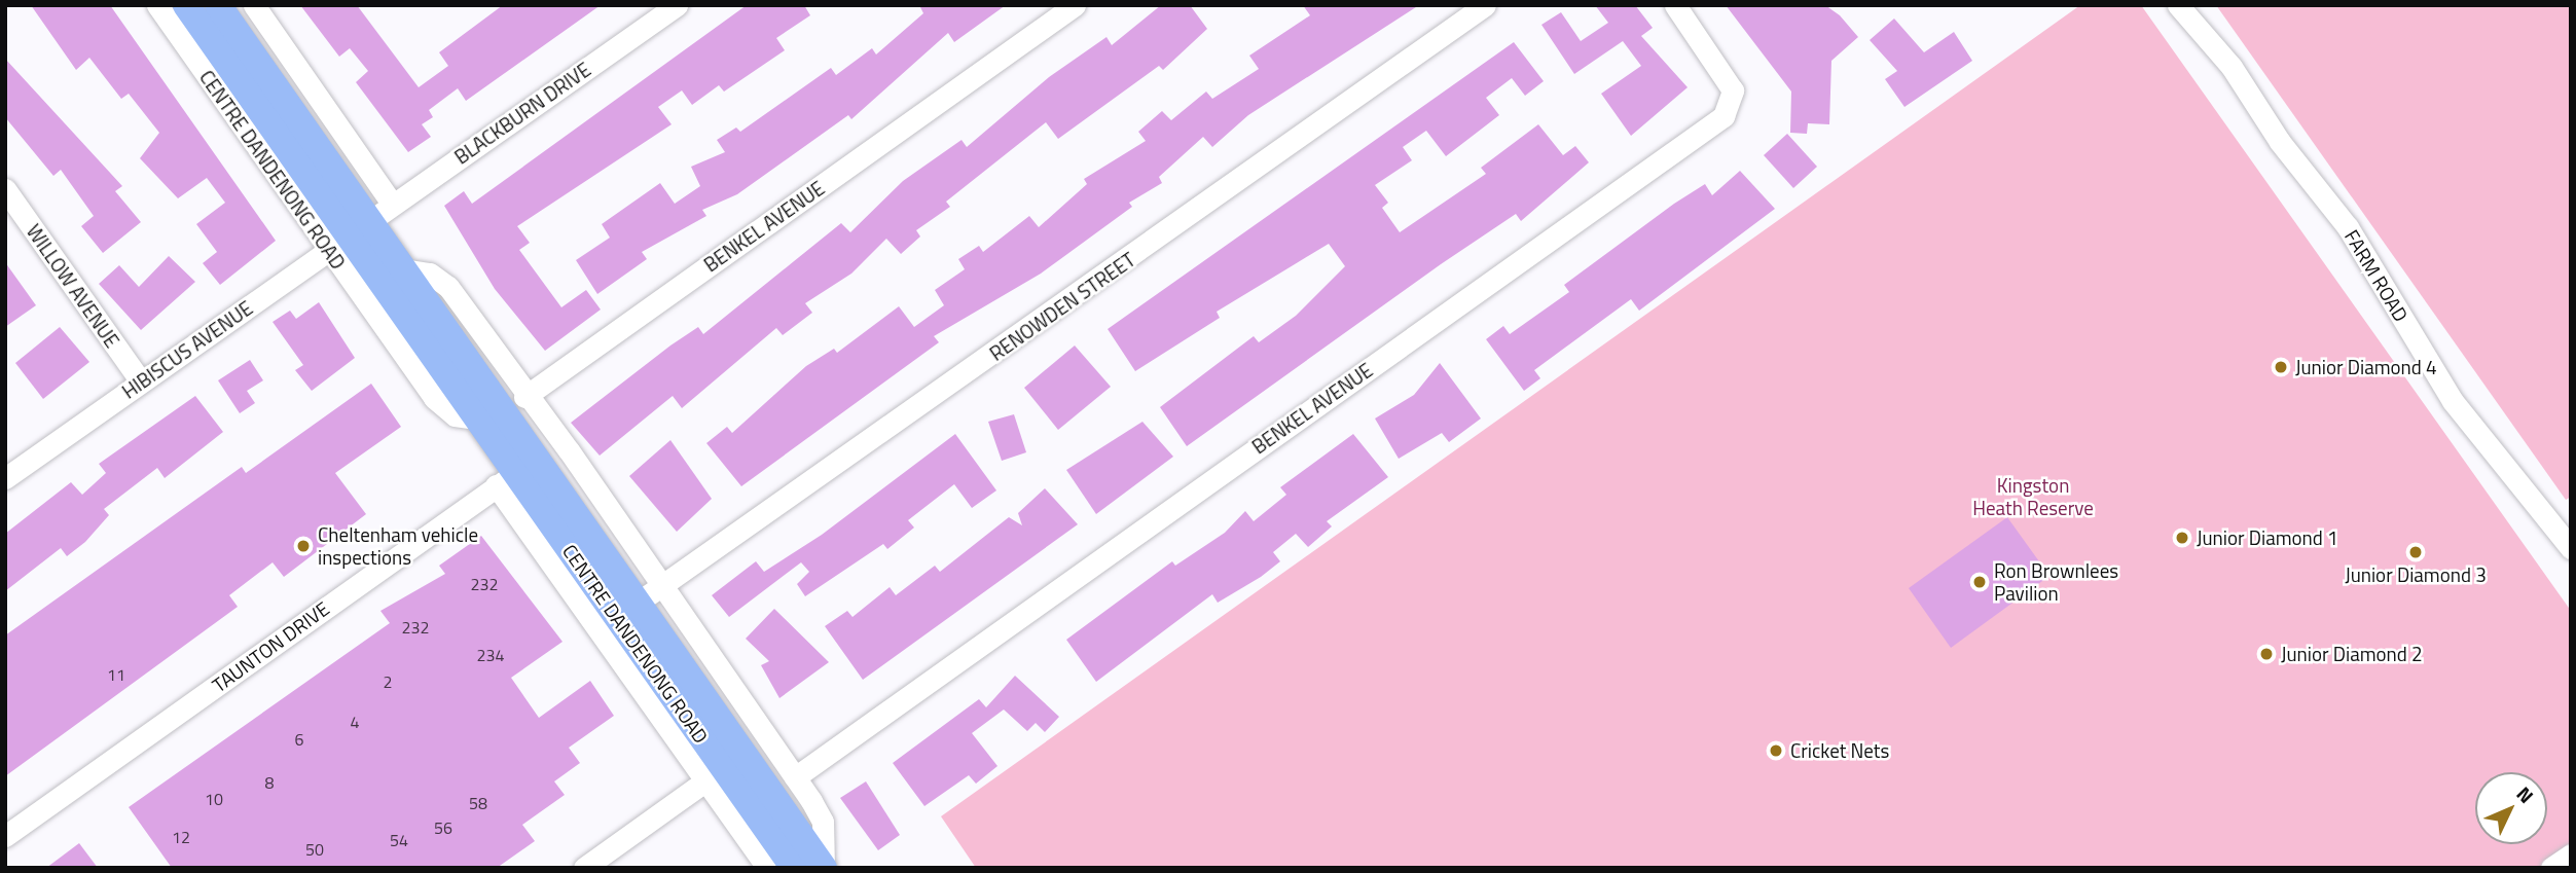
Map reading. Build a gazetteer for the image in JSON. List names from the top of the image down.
{
  "streets": {
    "main road": ["CENTRE DANDENONG ROAD"],
    "street": [
      "BLACKBURN DRIVE",
      "BENKEL AVENUE",
      "FARM ROAD",
      "WILLOW AVENUE",
      "RENOWDEN STREET",
      "HIBISCUS AVENUE",
      "TAUNTON DRIVE"
    ]
  },
  "crossings": [
    ["BLACKBURN DRIVE", "CENTRE DANDENONG ROAD"],
    ["BLACKBURN DRIVE", "HIBISCUS AVENUE"],
    ["CENTRE DANDENONG ROAD", "BENKEL AVENUE"],
    ["CENTRE DANDENONG ROAD", "RENOWDEN STREET"],
    ["CENTRE DANDENONG ROAD", "HIBISCUS AVENUE"],
    ["CENTRE DANDENONG ROAD", "TAUNTON DRIVE"],
    ["WILLOW AVENUE", "HIBISCUS AVENUE"]
  ],
  "parks": ["Kingston Heath Reserve"],
  "places": [
    "Junior Diamond 4",
    "Junior Diamond 1",
    "Cheltenham vehicle inspections",
    "Junior Diamond 3",
    "Ron Brownlees Pavilion",
    "Junior Diamond 2",
    "Cricket Nets"
  ],
  "house_numbers": [
    "232",
    "232",
    "234",
    "11",
    "2",
    "4",
    "6",
    "8",
    "10",
    "58",
    "56",
    "12",
    "54",
    "50"
  ],
  "north": "top right"
}
